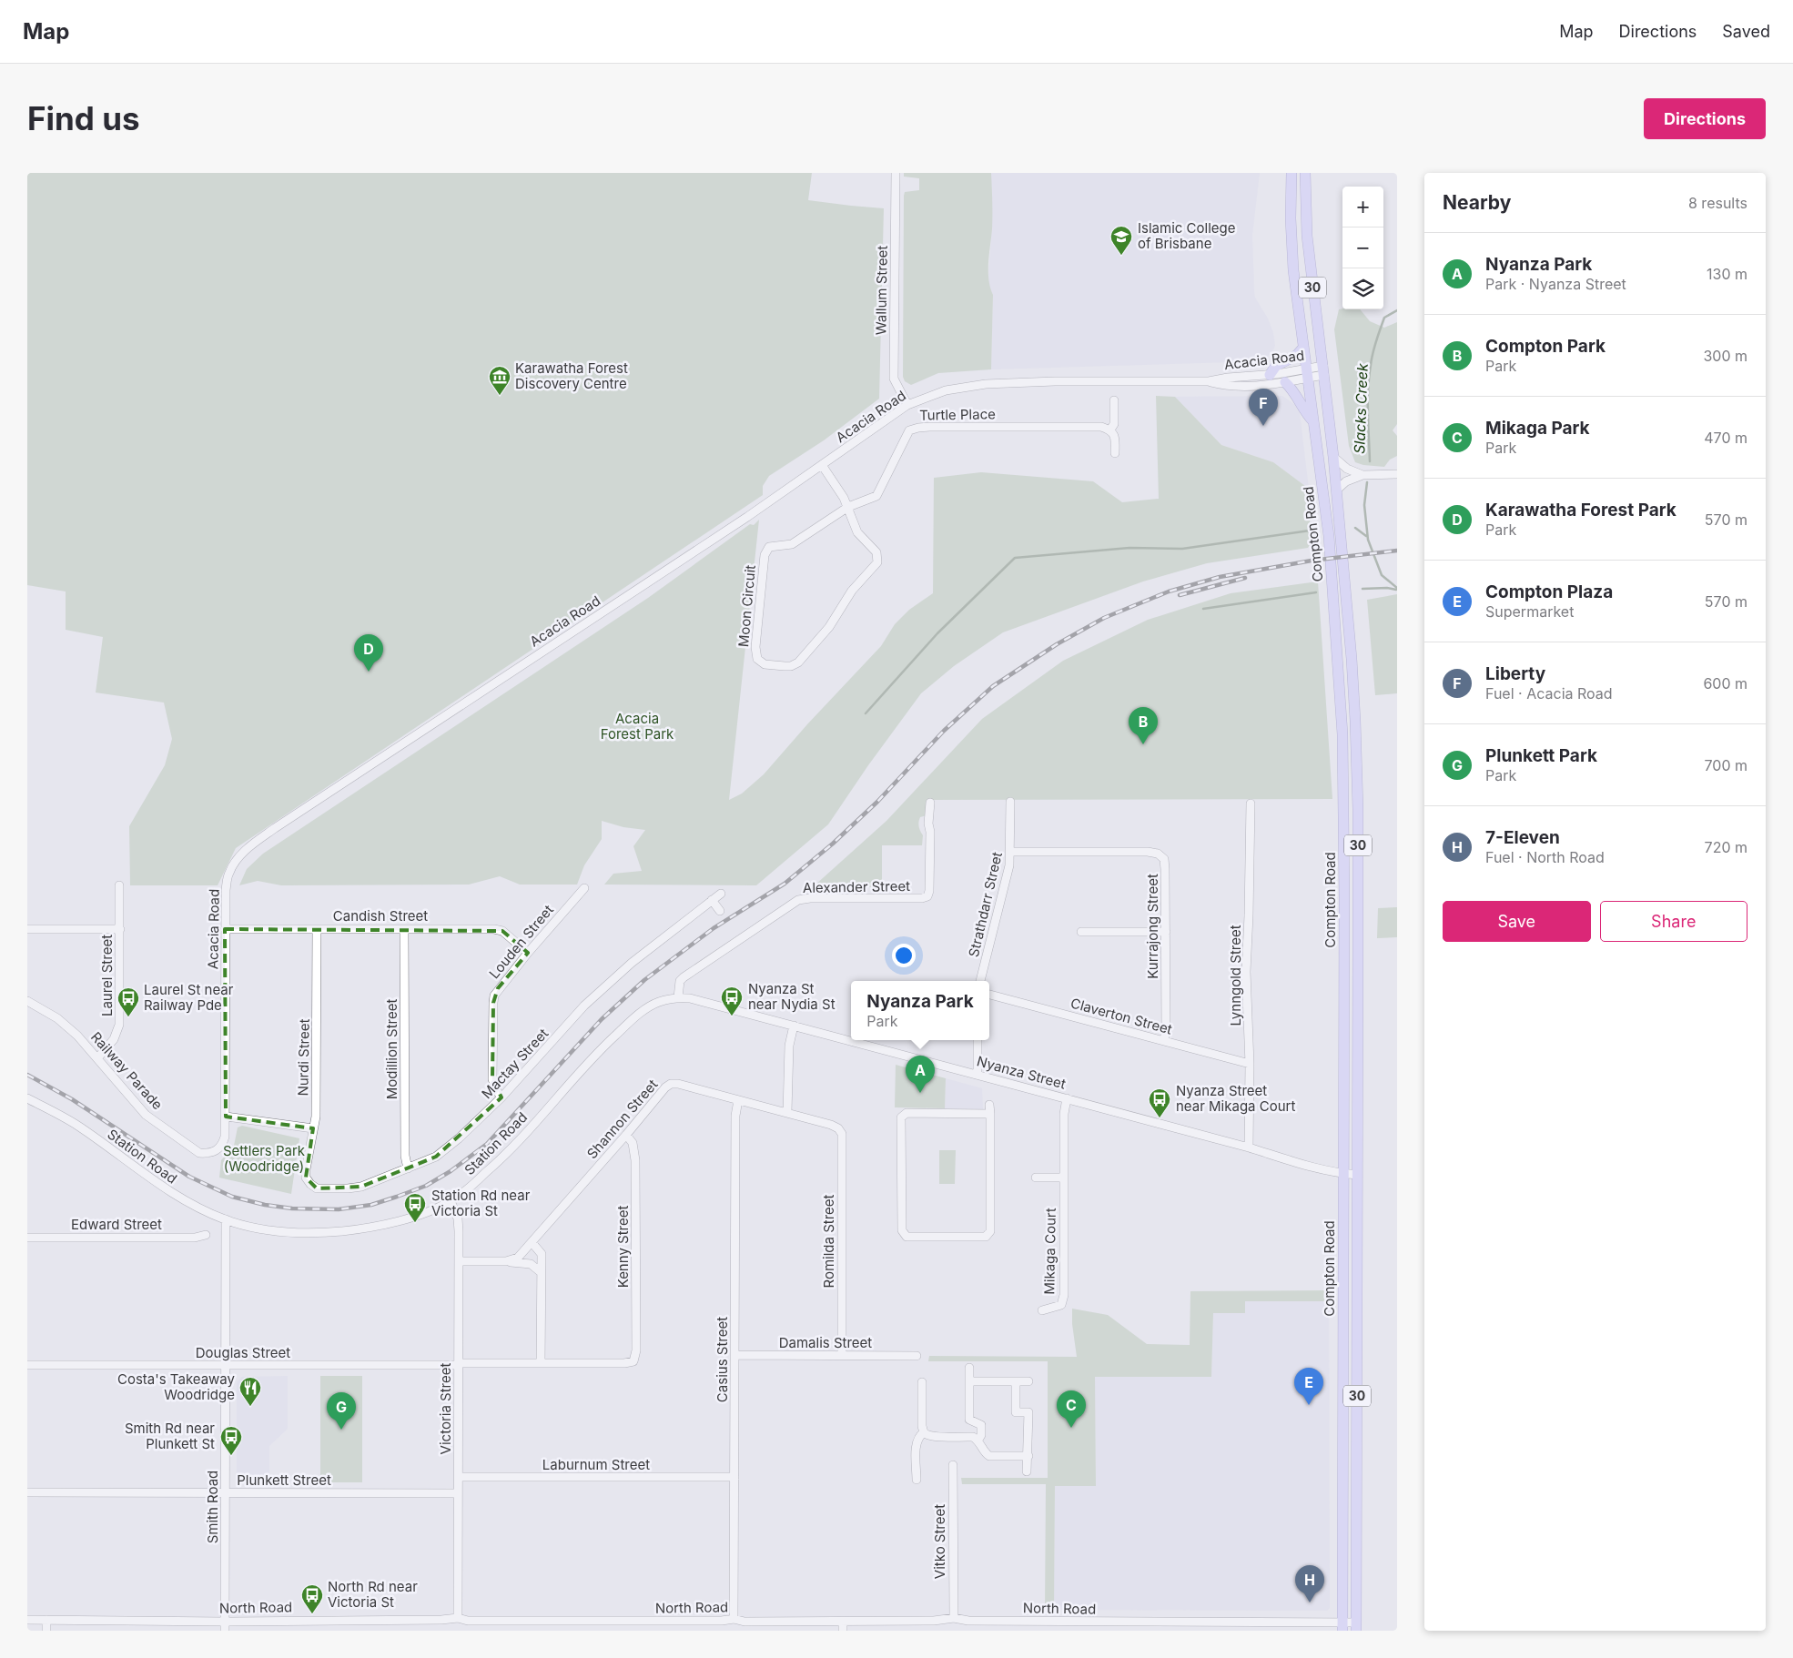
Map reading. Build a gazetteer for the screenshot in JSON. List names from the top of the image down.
{
  "streets": {
    "main road": ["30", "Compton Road"],
    "street": [
      "Wallum Street",
      "Acacia Road",
      "Turtle Place",
      "Moon Circuit",
      "Alexander Street",
      "Strathdarr Street",
      "Candish Street",
      "Kurrajong Street",
      "Louden Street",
      "Laurel Street",
      "Lynngold Street",
      "Claverton Street",
      "Modillion Street",
      "Nurdi Street",
      "Mactay Street",
      "Railway Parade",
      "Nyanza Street",
      "Shannon Street",
      "Station Road",
      "Edward Street",
      "Romilda Street",
      "Kenny Street",
      "Mikaga Court",
      "Damalis Street",
      "Douglas Street",
      "Casius Street",
      "Victoria Street",
      "Laburnum Street",
      "Plunkett Street",
      "Smith Road",
      "Vitko Street",
      "North Road"
    ]
  },
  "crossings": [
    ["Wallum Street", "Acacia Road"],
    ["Acacia Road", "Compton Road"],
    ["Acacia Road", "Moon Circuit"],
    ["Acacia Road", "Candish Street"],
    ["Acacia Road", "Railway Parade"],
    ["Turtle Place", "Moon Circuit"],
    ["Compton Road", "Nyanza Street"],
    ["Compton Road", "North Road"],
    ["Alexander Street", "Nyanza Street"],
    ["Alexander Street", "Station Road"],
    ["Strathdarr Street", "Kurrajong Street"],
    ["Candish Street", "Louden Street"],
    ["Candish Street", "Modillion Street"],
    ["Candish Street", "Nurdi Street"],
    ["Kurrajong Street", "Claverton Street"],
    ["Louden Street", "Mactay Street"],
    ["Laurel Street", "Railway Parade"],
    ["Lynngold Street", "Claverton Street"],
    ["Lynngold Street", "Nyanza Street"],
    ["Modillion Street", "Mactay Street"],
    ["Nurdi Street", "Mactay Street"],
    ["Nyanza Street", "Station Road"],
    ["Nyanza Street", "Mikaga Court"],
    ["Shannon Street", "Romilda Street"],
    ["Shannon Street", "Kenny Street"],
    ["Shannon Street", "Casius Street"],
    ["Station Road", "Victoria Street"],
    ["Station Road", "Smith Road"],
    ["Romilda Street", "Damalis Street"],
    ["Kenny Street", "Douglas Street"],
    ["Damalis Street", "Casius Street"],
    ["Douglas Street", "Victoria Street"],
    ["Douglas Street", "Smith Road"],
    ["Casius Street", "Laburnum Street"],
    ["Casius Street", "North Road"],
    ["Victoria Street", "Laburnum Street"],
    ["Victoria Street", "Plunkett Street"],
    ["Victoria Street", "North Road"],
    ["Plunkett Street", "Smith Road"],
    ["Smith Road", "North Road"],
    ["Vitko Street", "North Road"]
  ],
  "water": ["Slacks Creek"],
  "parks": ["Acacia Forest Park", "Settlers Park (Woodridge)"],
  "places": {
    "school or university": ["Islamic College of Brisbane"],
    "museum": ["Karawatha Forest Discovery Centre"],
    "bus stop": [
      "Nyanza St near Nydia St",
      "Laurel St near Railway Pde",
      "Nyanza Street near Mikaga Court",
      "Station Rd near Victoria St",
      "Smith Rd near Plunkett St",
      "North Rd near Victoria St"
    ],
    "restaurant": ["Costa's Takeaway Woodridge"]
  },
  "page": {
    "header": "Map",
    "nav": ["Map", "Directions", "Saved"],
    "buttons": [
      "Directions",
      ["Save", "Share"]
    ],
    "title": "Find us",
    "heading": ["Nearby", "8 results"],
    "map_buttons": ["+", "−"],
    "list": [
      {
        "mark": "A",
        "name": "Nyanza Park",
        "note": "Park · Nyanza Street",
        "value": "130 m"
      },
      {
        "mark": "B",
        "name": "Compton Park",
        "note": "Park",
        "value": "300 m"
      },
      {
        "mark": "C",
        "name": "Mikaga Park",
        "note": "Park",
        "value": "470 m"
      },
      {
        "mark": "D",
        "name": "Karawatha Forest Park",
        "note": "Park",
        "value": "570 m"
      },
      {
        "mark": "E",
        "name": "Compton Plaza",
        "note": "Supermarket",
        "value": "570 m"
      },
      {
        "mark": "F",
        "name": "Liberty",
        "note": "Fuel · Acacia Road",
        "value": "600 m"
      },
      {
        "mark": "G",
        "name": "Plunkett Park",
        "note": "Park",
        "value": "700 m"
      },
      {
        "mark": "H",
        "name": "7-Eleven",
        "note": "Fuel · North Road",
        "value": "720 m"
      }
    ],
    "pins": [
      "F",
      "D",
      "B",
      "A",
      "E",
      "C",
      "G",
      "H"
    ],
    "popup": ["Nyanza Park", "Park"]
  }
}
